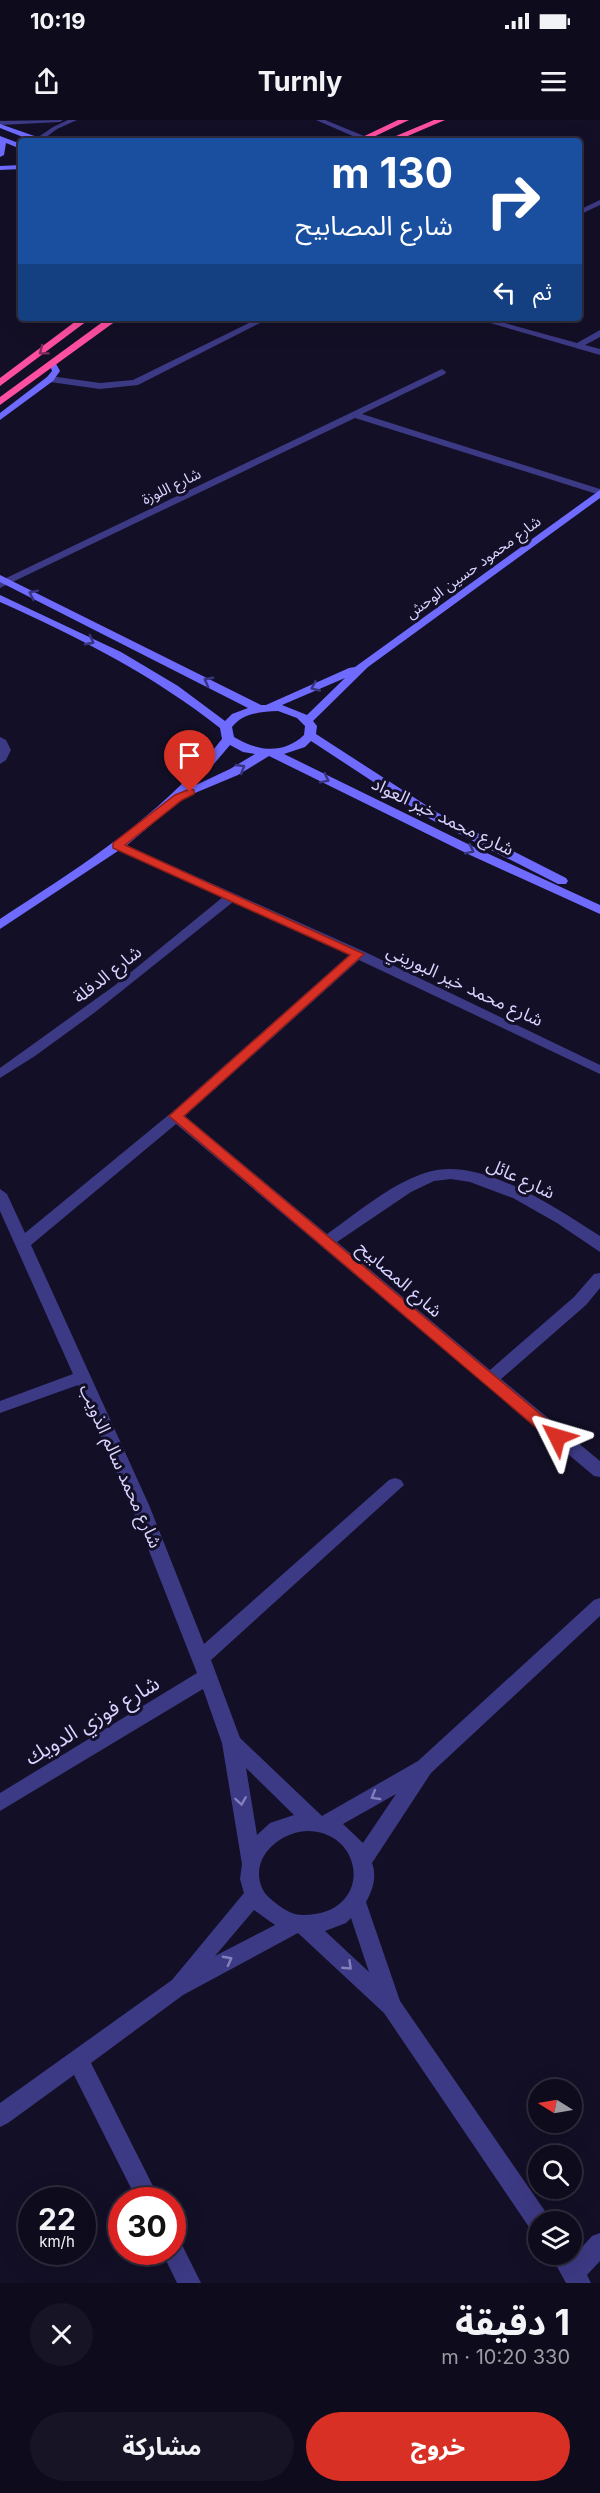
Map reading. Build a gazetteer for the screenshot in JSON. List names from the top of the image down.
{
  "streets": {
    "street": [
      "شارع اللوزة",
      "شارع محمود حسين الوحش",
      "شارع محمد خير العواد",
      "شارع الدفلة",
      "شارع محمد خير البوريني",
      "شارع عائل",
      "شارع المصابيح",
      "شارع محمد سالم الذويب",
      "شارع فوزي الدويك"
    ]
  },
  "crossings": [
    ["شارع محمود حسين الوحش", "شارع محمد خير العواد"],
    ["شارع الدفلة", "شارع محمد خير البوريني"],
    ["شارع عائل", "شارع المصابيح"],
    ["شارع محمد سالم الذويب", "شارع فوزي الدويك"]
  ],
  "north": "left",
  "page": {
    "status": "10:19",
    "header": "Turnly",
    "turn": ["130 m", "شارع المصابيح"],
    "then": "ثم",
    "speed": "22 km/h",
    "limit": "30",
    "heading": ["1 دقيقة", "330 m · 10:20"],
    "buttons": ["خروج", "مشاركة"]
  }
}
